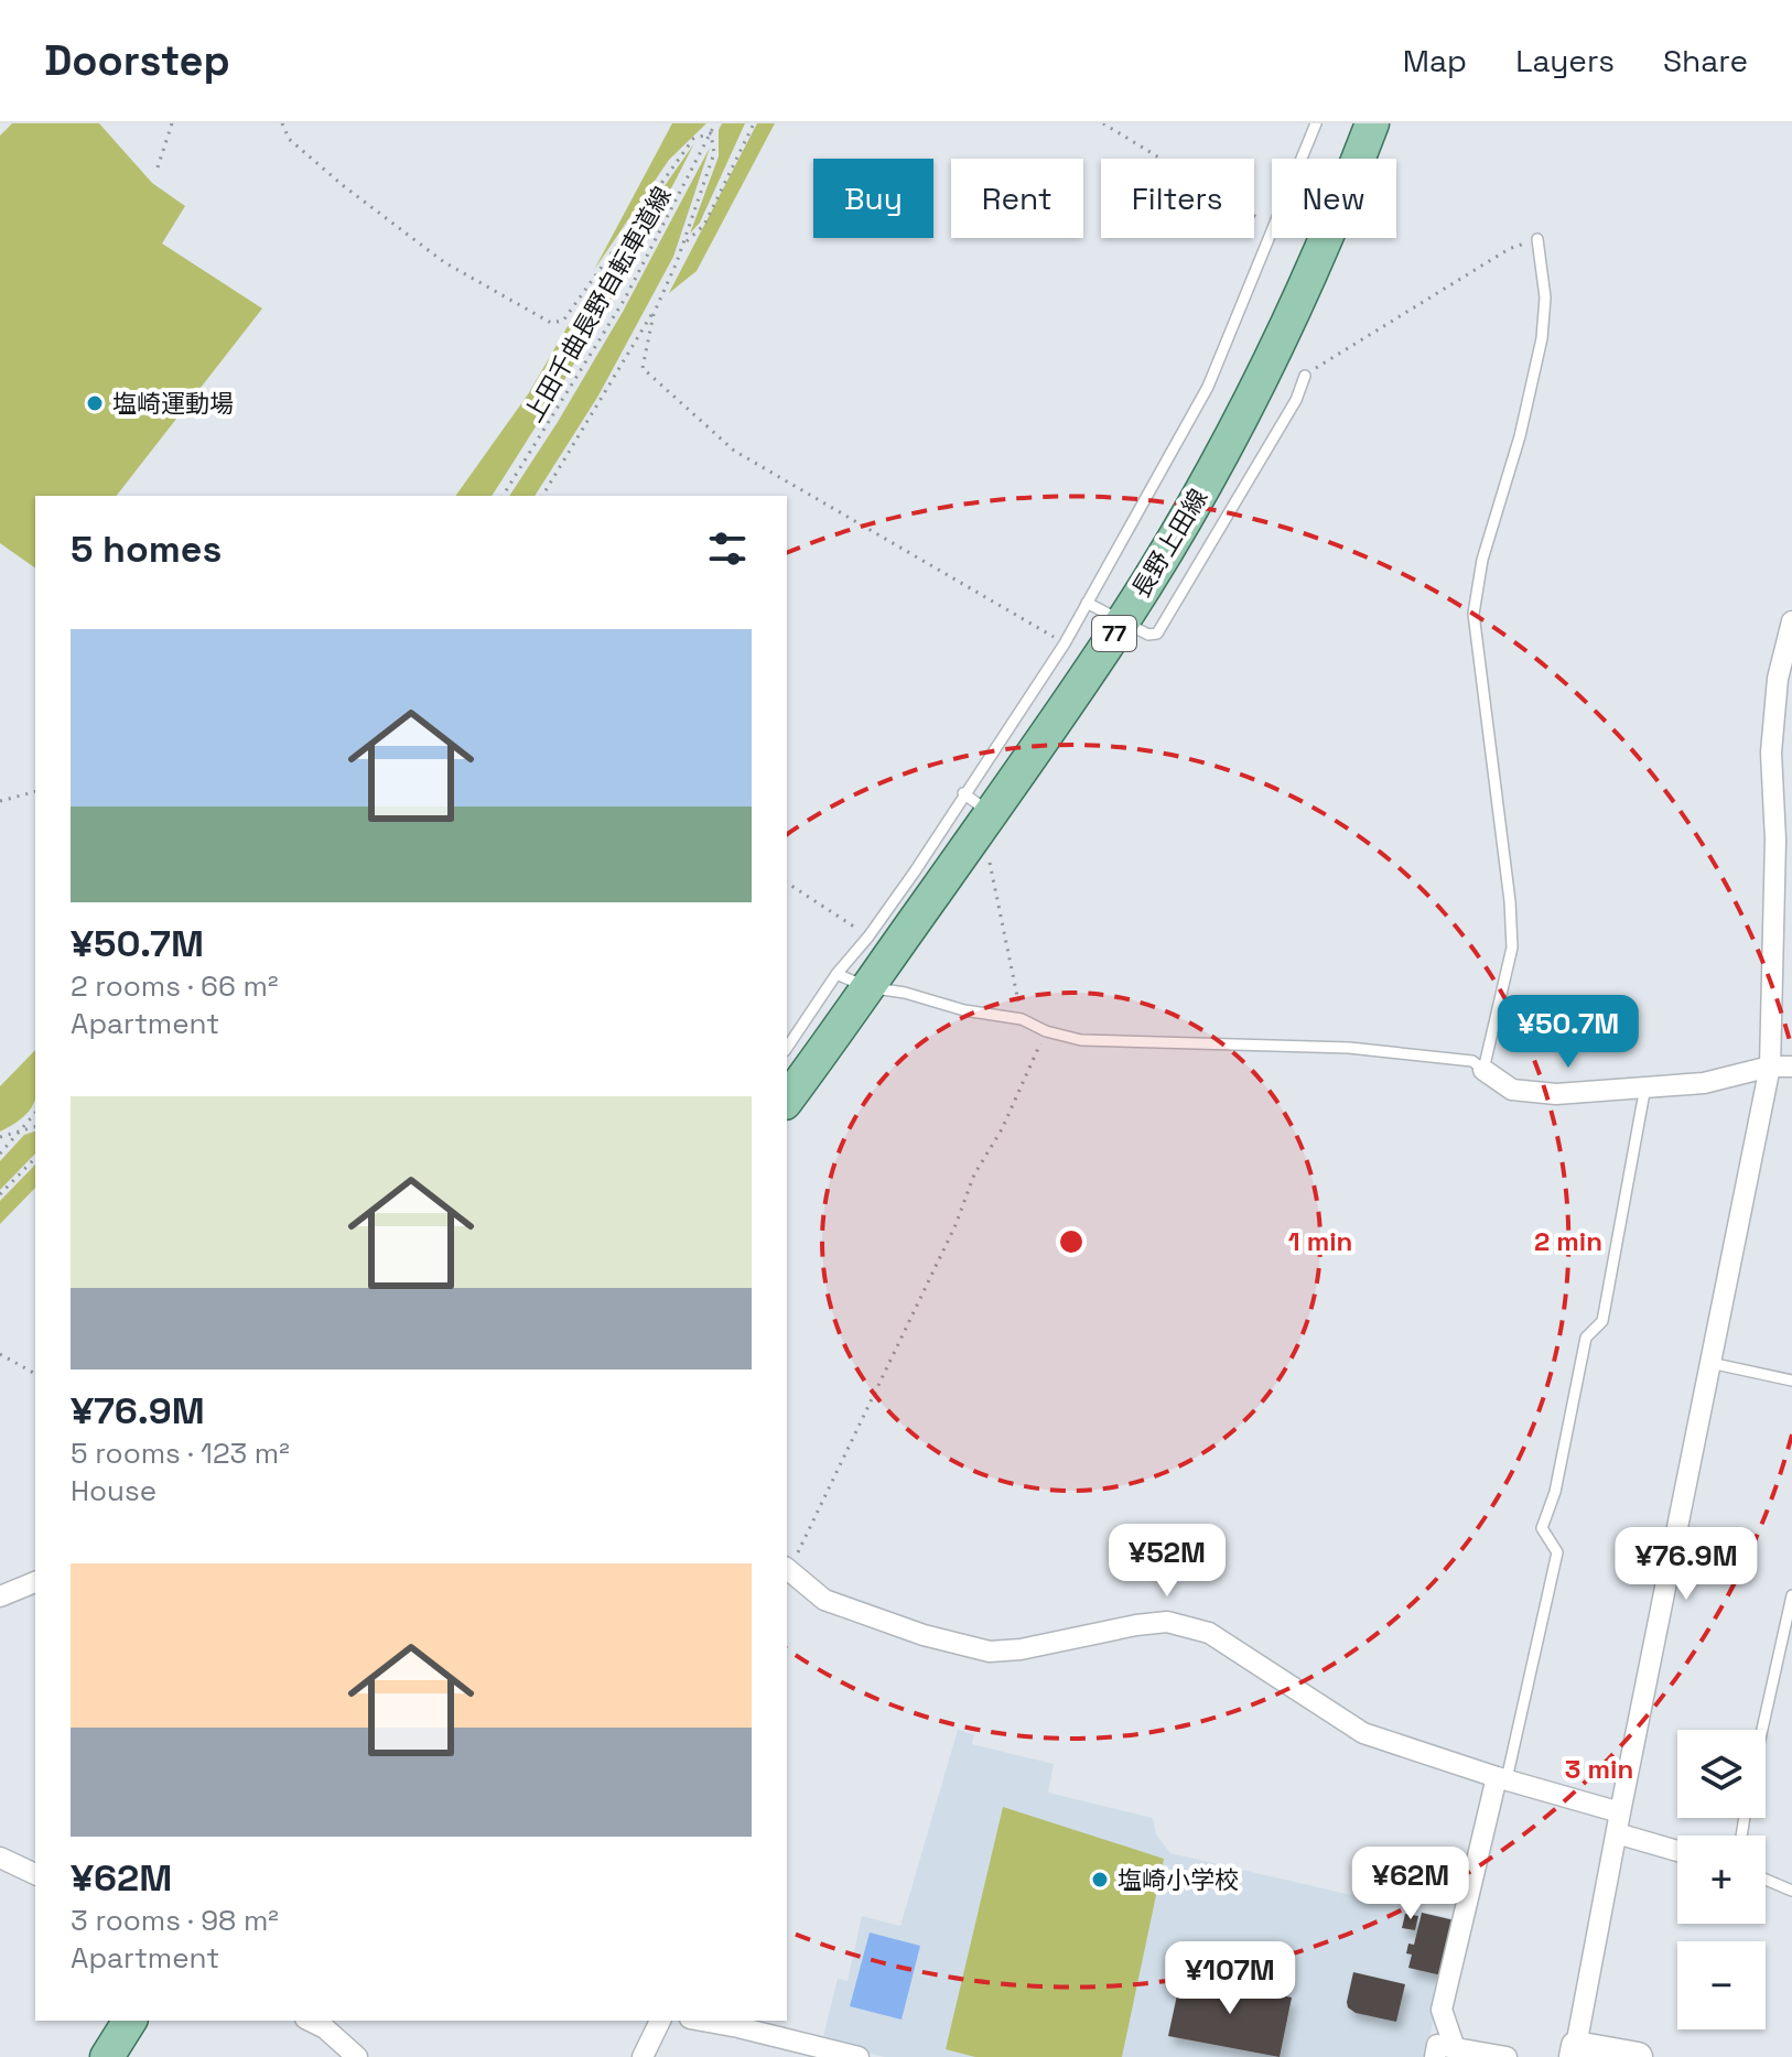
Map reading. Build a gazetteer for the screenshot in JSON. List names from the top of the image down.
{
  "streets": {
    "main road": ["長野上田線", "77"],
    "path": ["上田千曲長野自転車道線"]
  },
  "places": ["塩崎運動場", "塩崎小学校"],
  "page": {
    "header": "Doorstep",
    "nav": ["Map", "Layers", "Share"],
    "chip": [
      "Buy",
      "Rent",
      "Filters",
      "New"
    ],
    "heading": "5 homes",
    "list": [
      {
        "name": "¥50.7M",
        "note": "2 rooms · 66 m² · Apartment"
      },
      {
        "name": "¥76.9M",
        "note": "5 rooms · 123 m² · House"
      },
      {
        "name": "¥62M",
        "note": "3 rooms · 98 m² · Apartment"
      }
    ],
    "price": [
      "¥50.7M",
      "¥52M",
      "¥76.9M",
      "¥62M",
      "¥107M"
    ],
    "map_buttons": ["+", "−"]
  },
  "rings": ["1 min", "2 min", "3 min"]
}
